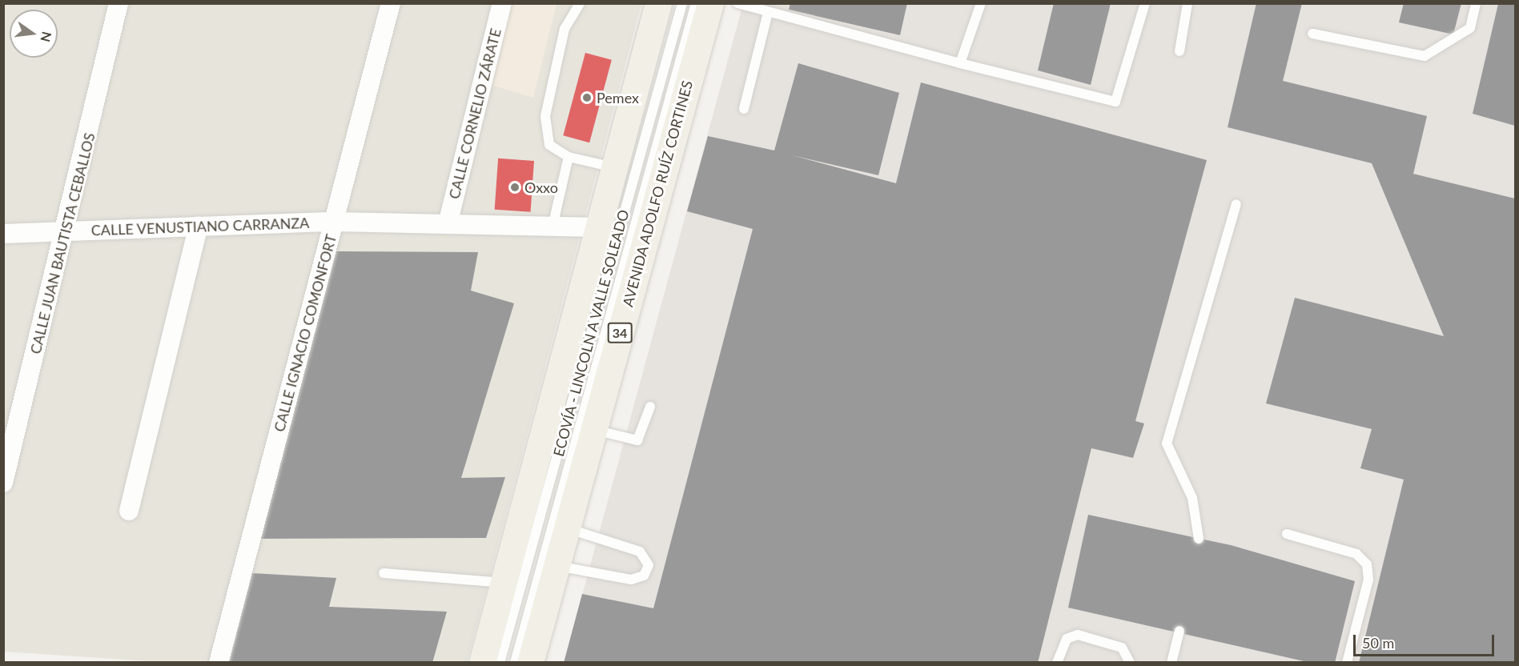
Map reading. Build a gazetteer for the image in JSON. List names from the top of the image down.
{
  "streets": {
    "main road": ["AVENIDA ADOLFO RUÍZ CORTINES", "34"],
    "street": [
      "CALLE CORNELIO ZÁRATE",
      "CALLE VENUSTIANO CARRANZA",
      "CALLE JUAN BAUTISTA CEBALLOS",
      "CALLE IGNACIO COMONFORT"
    ],
    "lane": ["ECOVÍA - LINCOLN A VALLE SOLEADO"]
  },
  "crossings": [
    ["CALLE CORNELIO ZÁRATE", "CALLE VENUSTIANO CARRANZA"],
    ["CALLE VENUSTIANO CARRANZA", "CALLE JUAN BAUTISTA CEBALLOS"],
    ["CALLE VENUSTIANO CARRANZA", "CALLE IGNACIO COMONFORT"]
  ],
  "places": ["Pemex", "Oxxo"],
  "scale_bar": "50 m",
  "north": "right"
}
